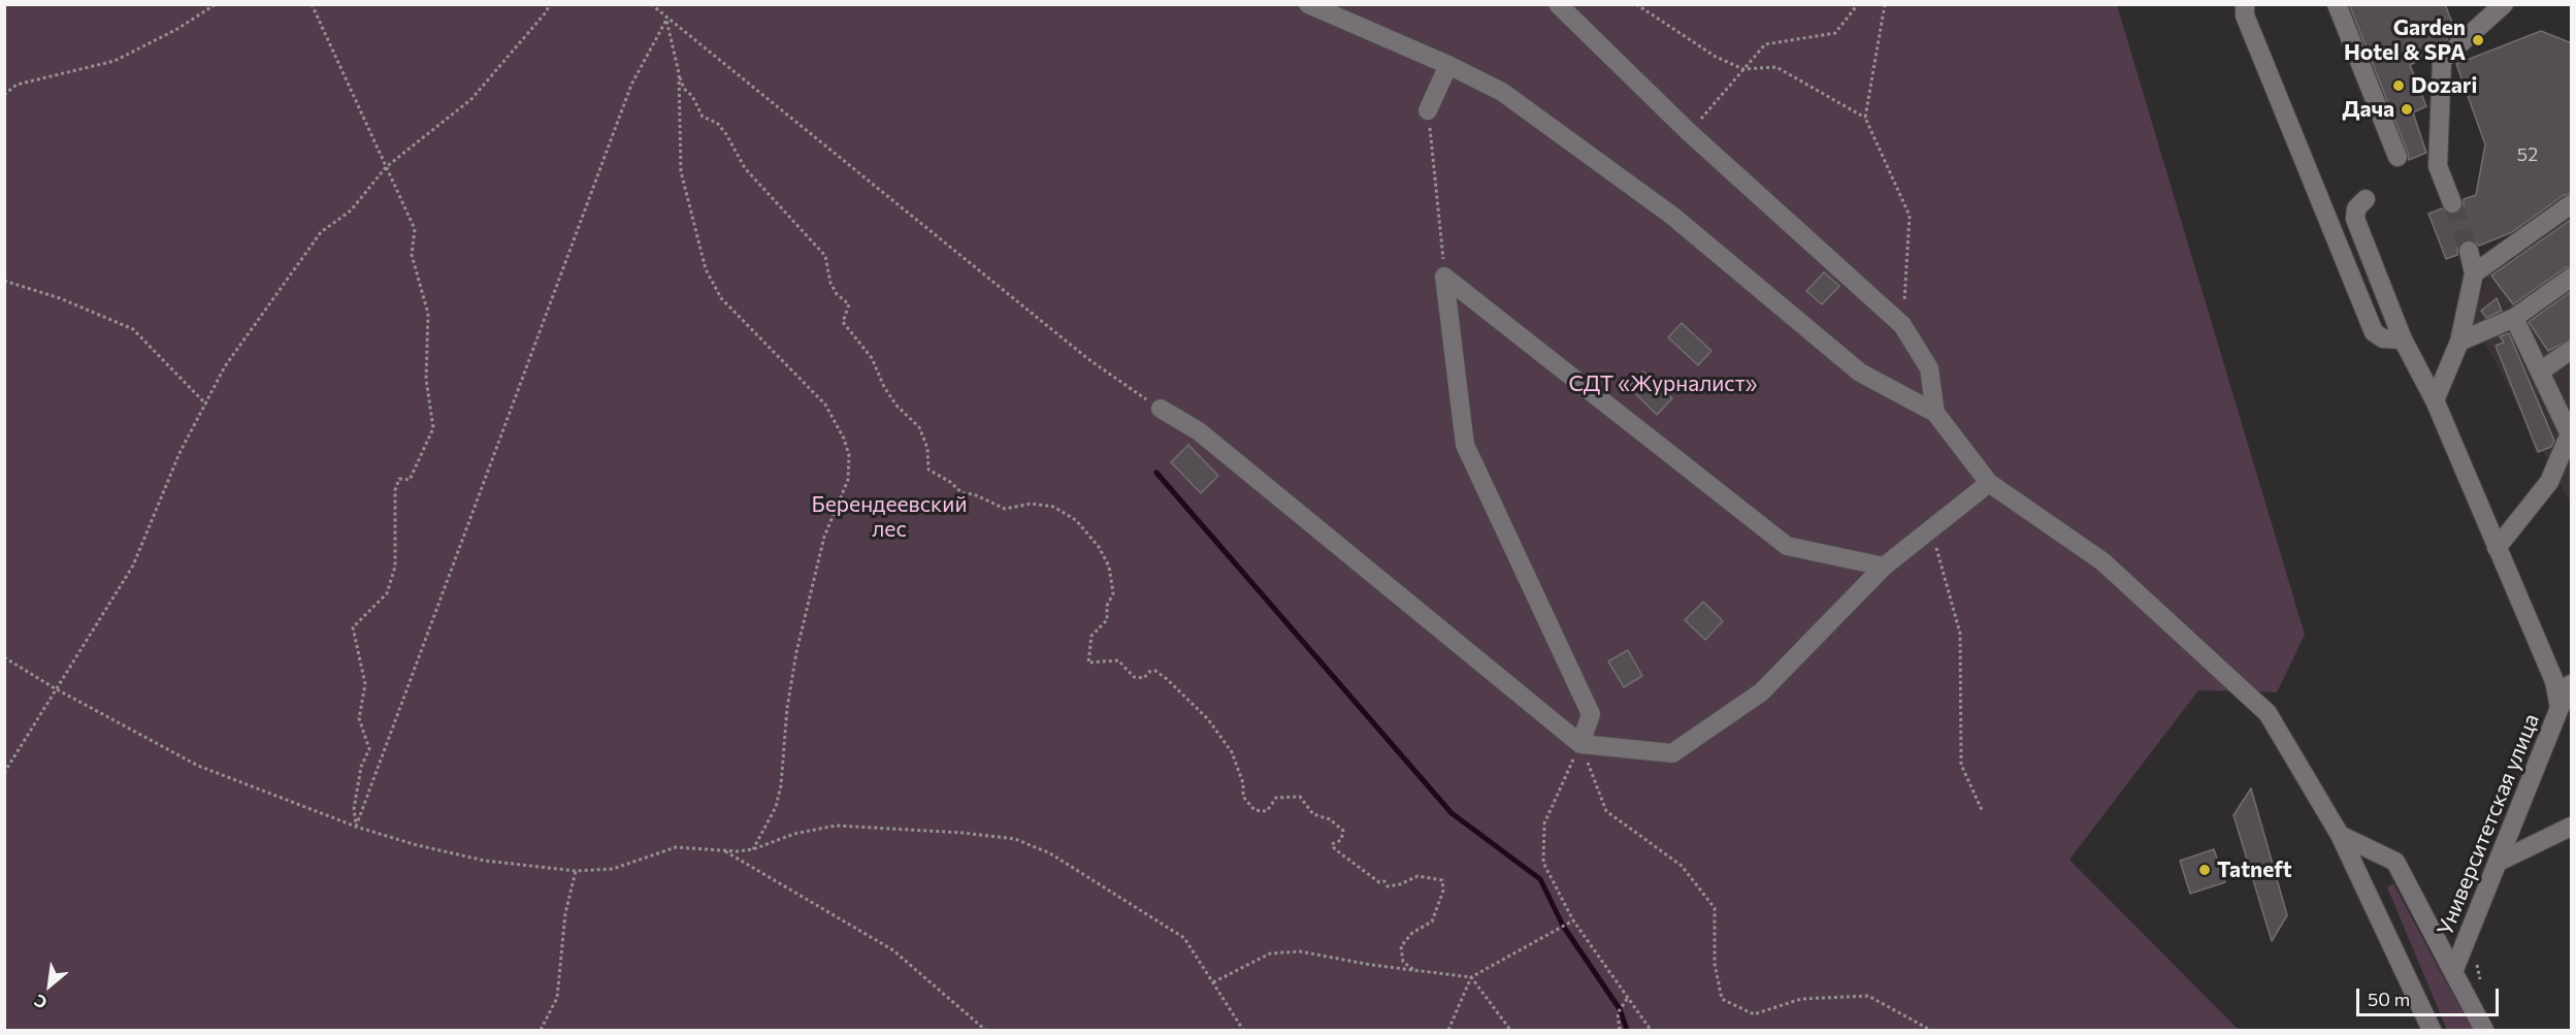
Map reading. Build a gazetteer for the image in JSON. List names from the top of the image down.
{
  "streets": {
    "street": ["Университетская улица"]
  },
  "parks": ["СДТ «Журналист»", "Берендеевский лес"],
  "places": [
    "Garden Hotel & SPA",
    "Dozari",
    "Дача",
    "Tatneft"
  ],
  "house_numbers": ["52"],
  "scale_bar": "50 m",
  "north": "bottom left"
}
